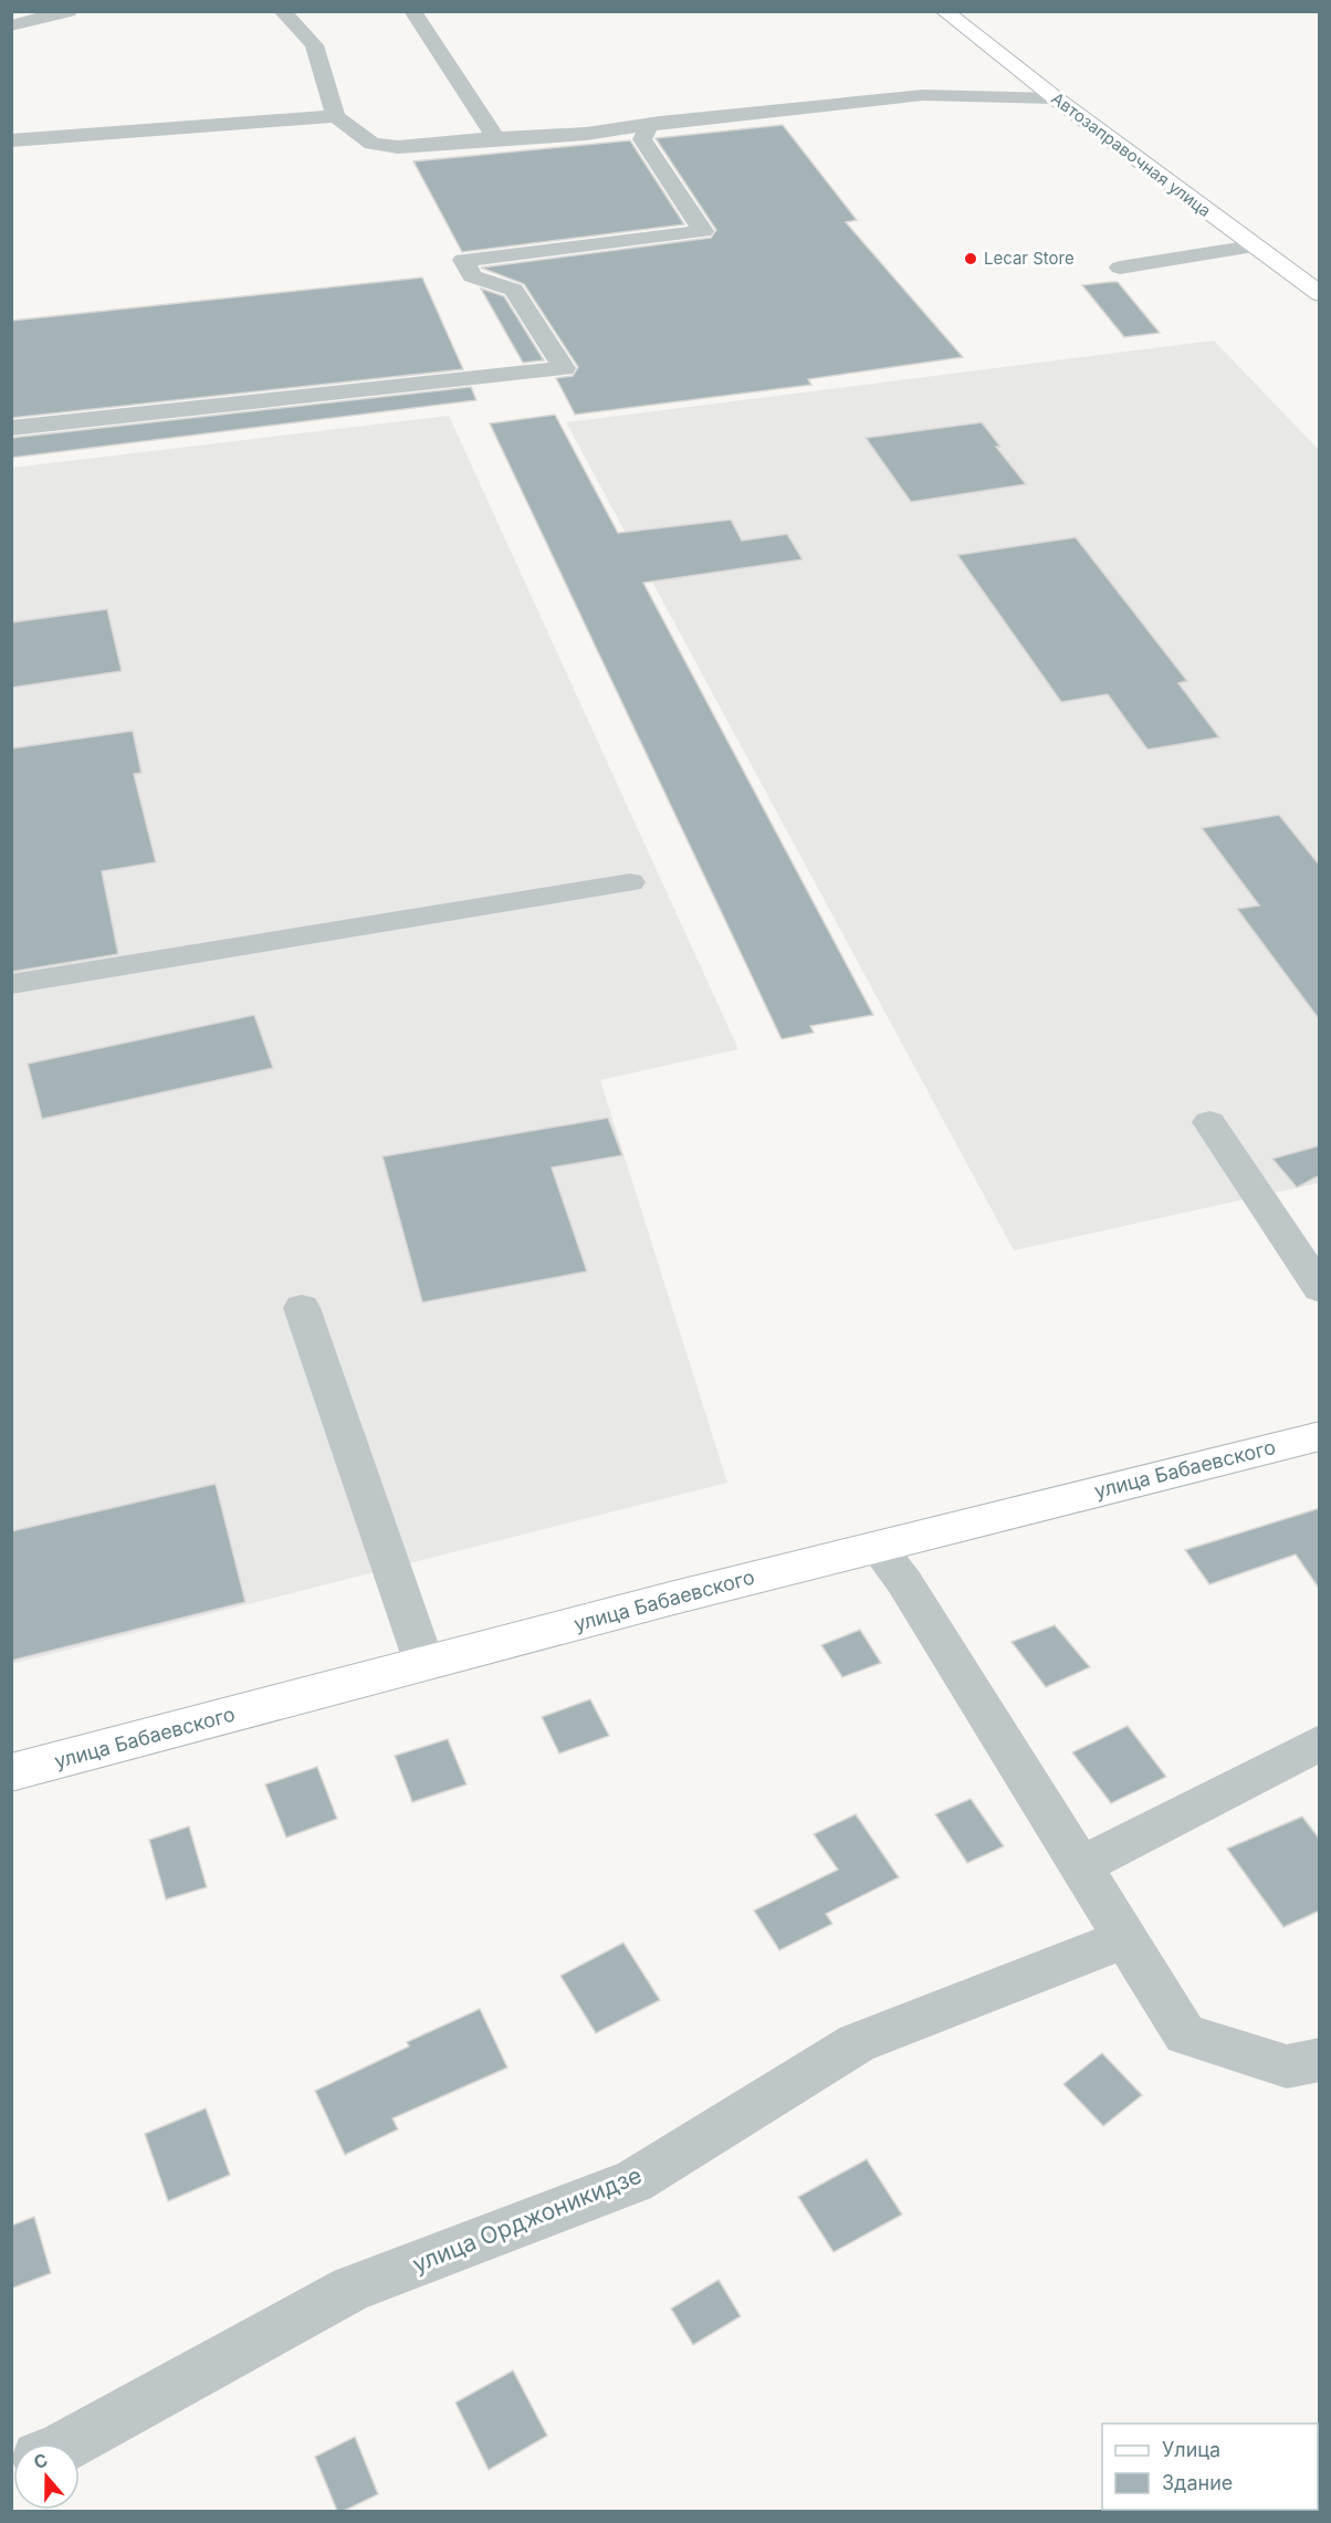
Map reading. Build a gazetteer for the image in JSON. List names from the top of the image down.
{
  "streets": {
    "main road": ["Автозаправочная улица", "улица Бабаевского"],
    "street": ["улица Орджоникидзе"]
  },
  "places": ["Lecar Store"],
  "legend": ["Улица", "Здание"],
  "north": "top"
}
